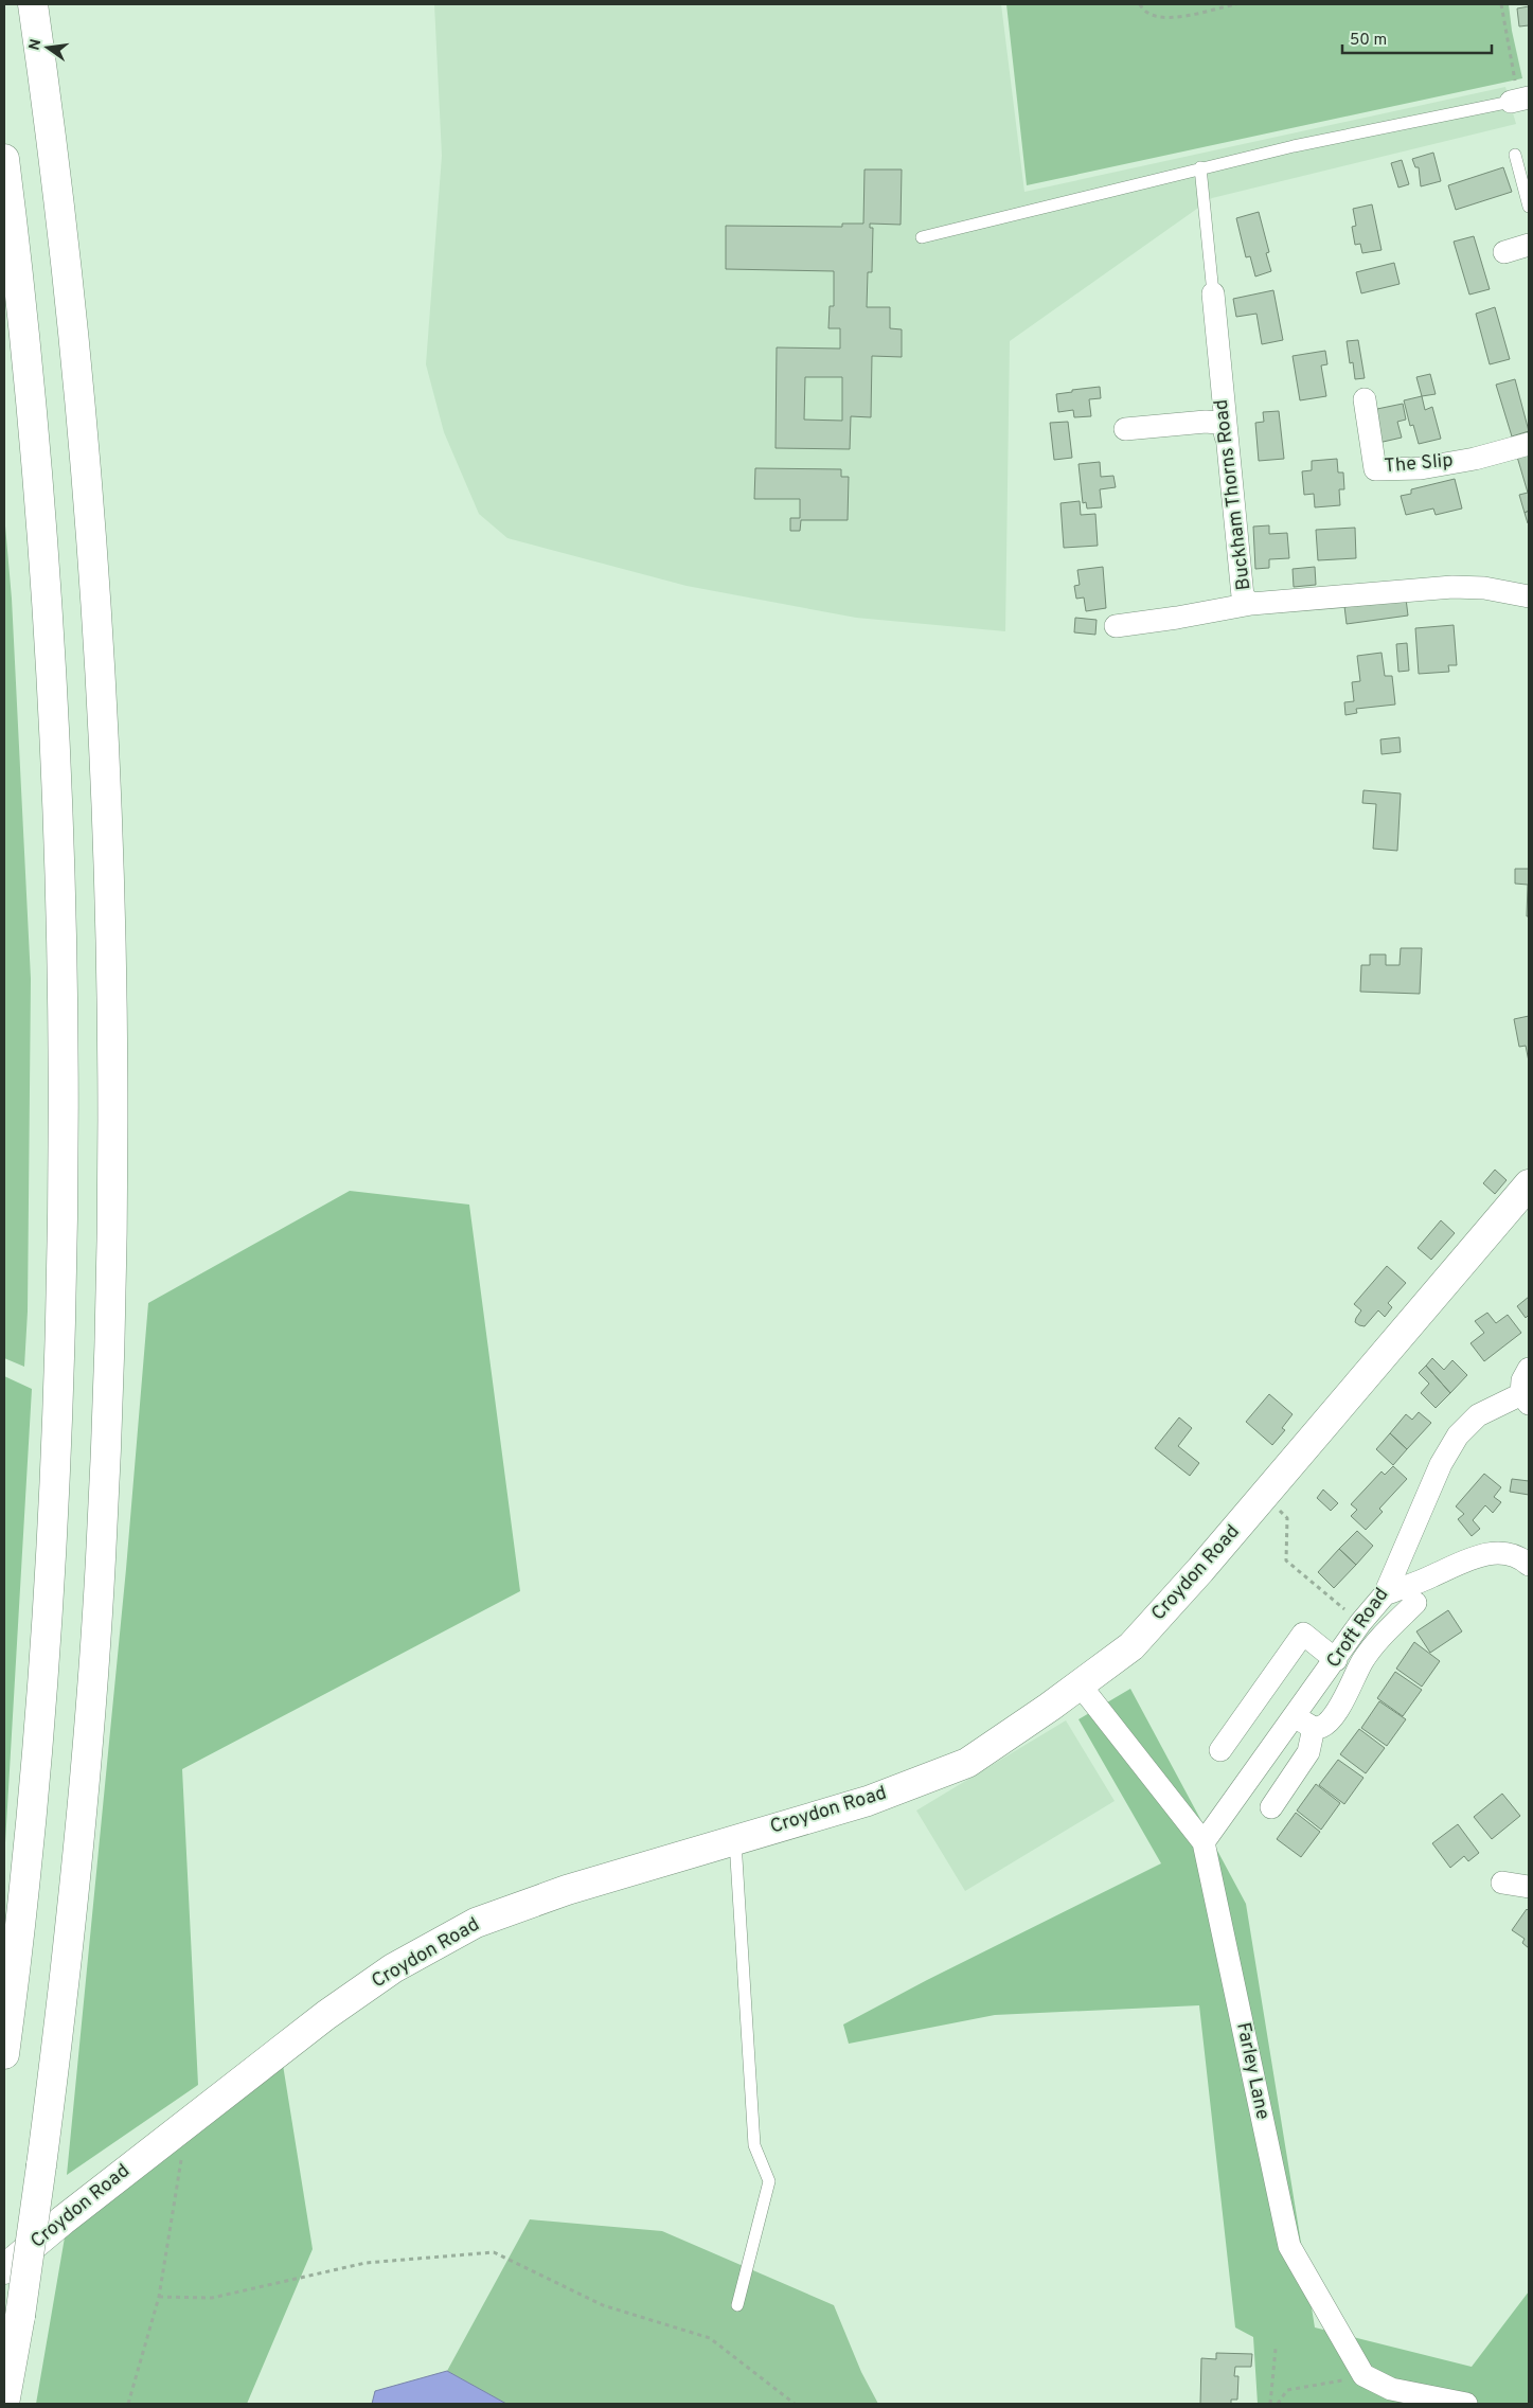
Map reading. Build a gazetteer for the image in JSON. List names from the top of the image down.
{
  "streets": {
    "main road": ["Croydon Road"],
    "street": [
      "The Slip",
      "Buckham Thorns Road",
      "Croft Road",
      "Farley Lane"
    ]
  },
  "crossings": [
    ["Croydon Road", "Farley Lane"],
    ["Croft Road", "Farley Lane"]
  ],
  "scale_bar": "50 m",
  "north": "left"
}
